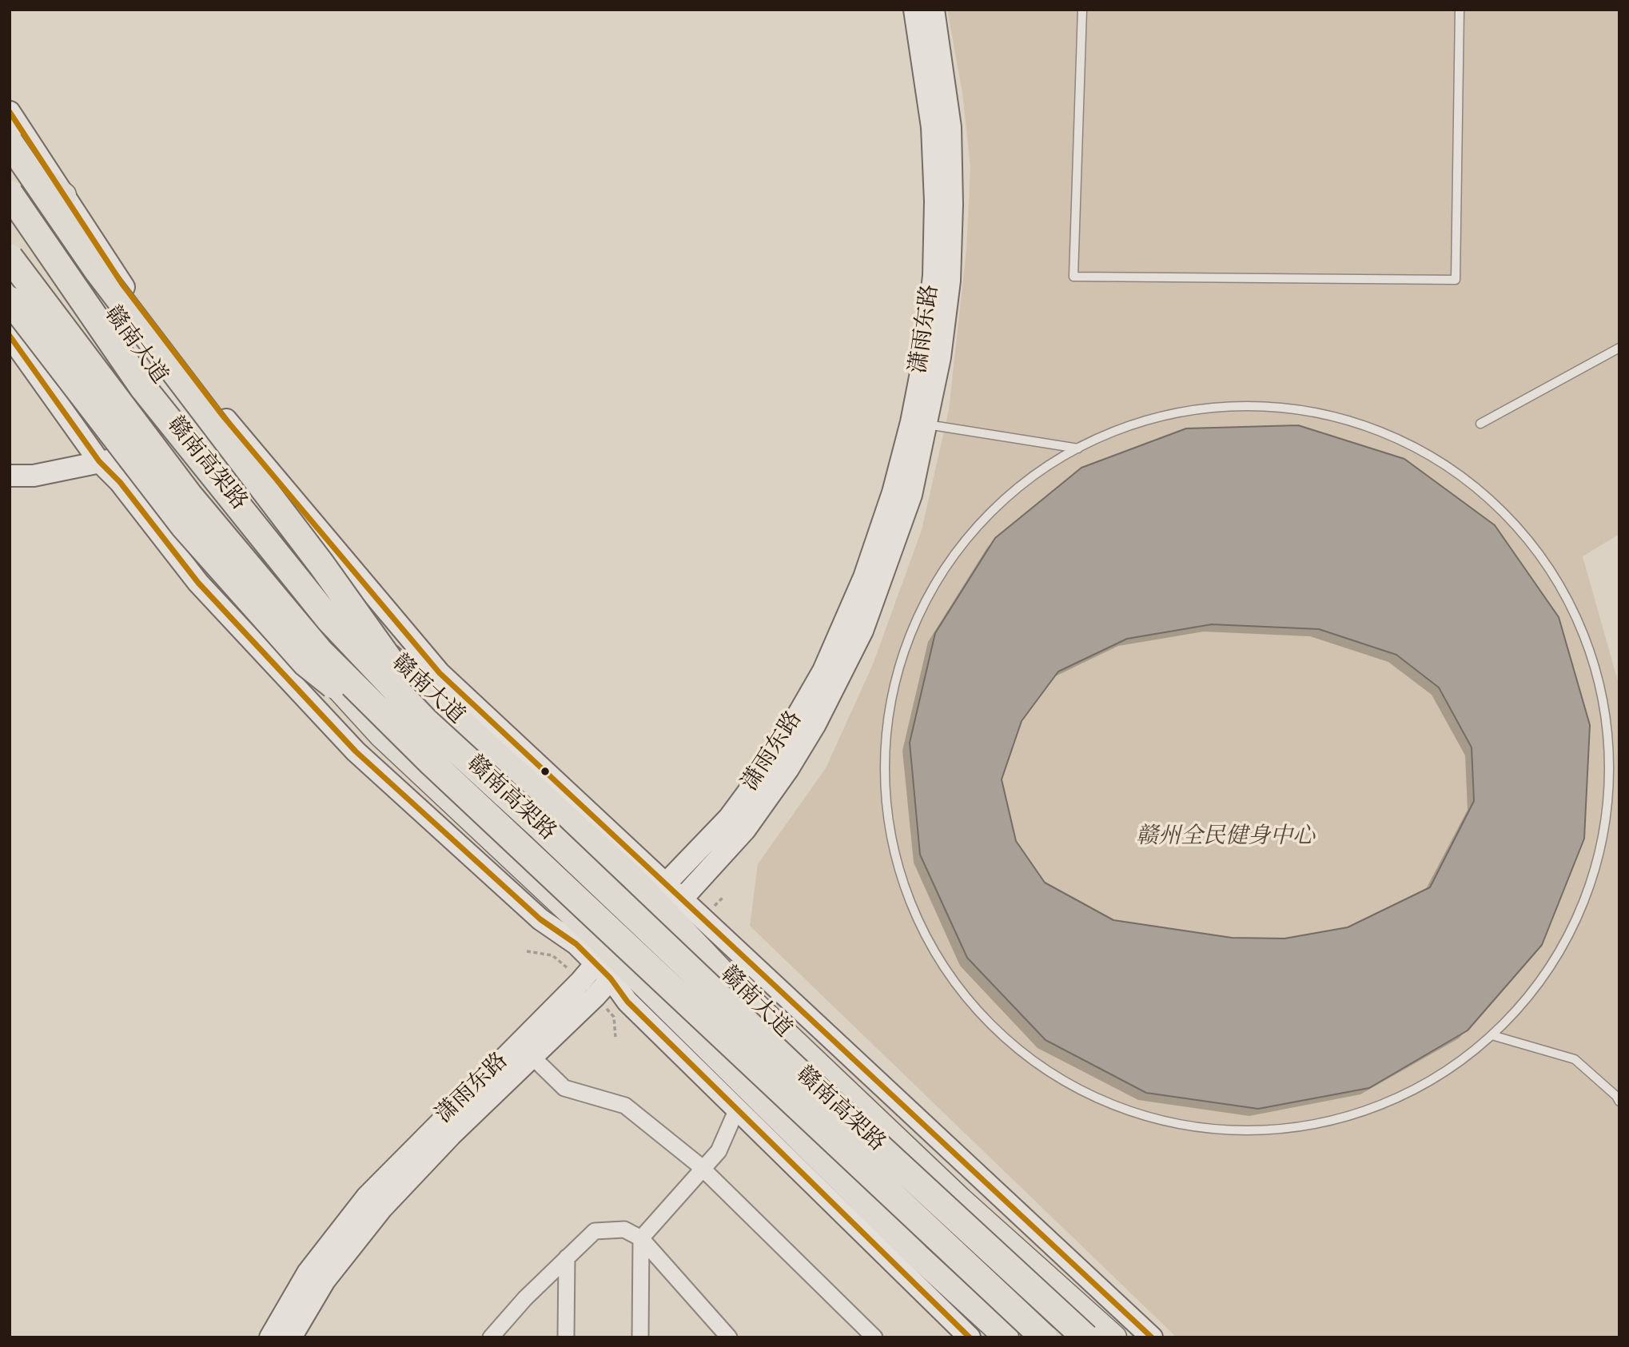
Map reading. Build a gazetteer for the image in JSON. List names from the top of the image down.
{
  "streets": {
    "highway": ["赣南高架路"],
    "main road": ["赣南大道"],
    "street": ["潇雨东路"]
  },
  "crossings": [
    ["潇雨东路", "赣南大道"]
  ],
  "parks": ["赣州全民健身中心"]
}
